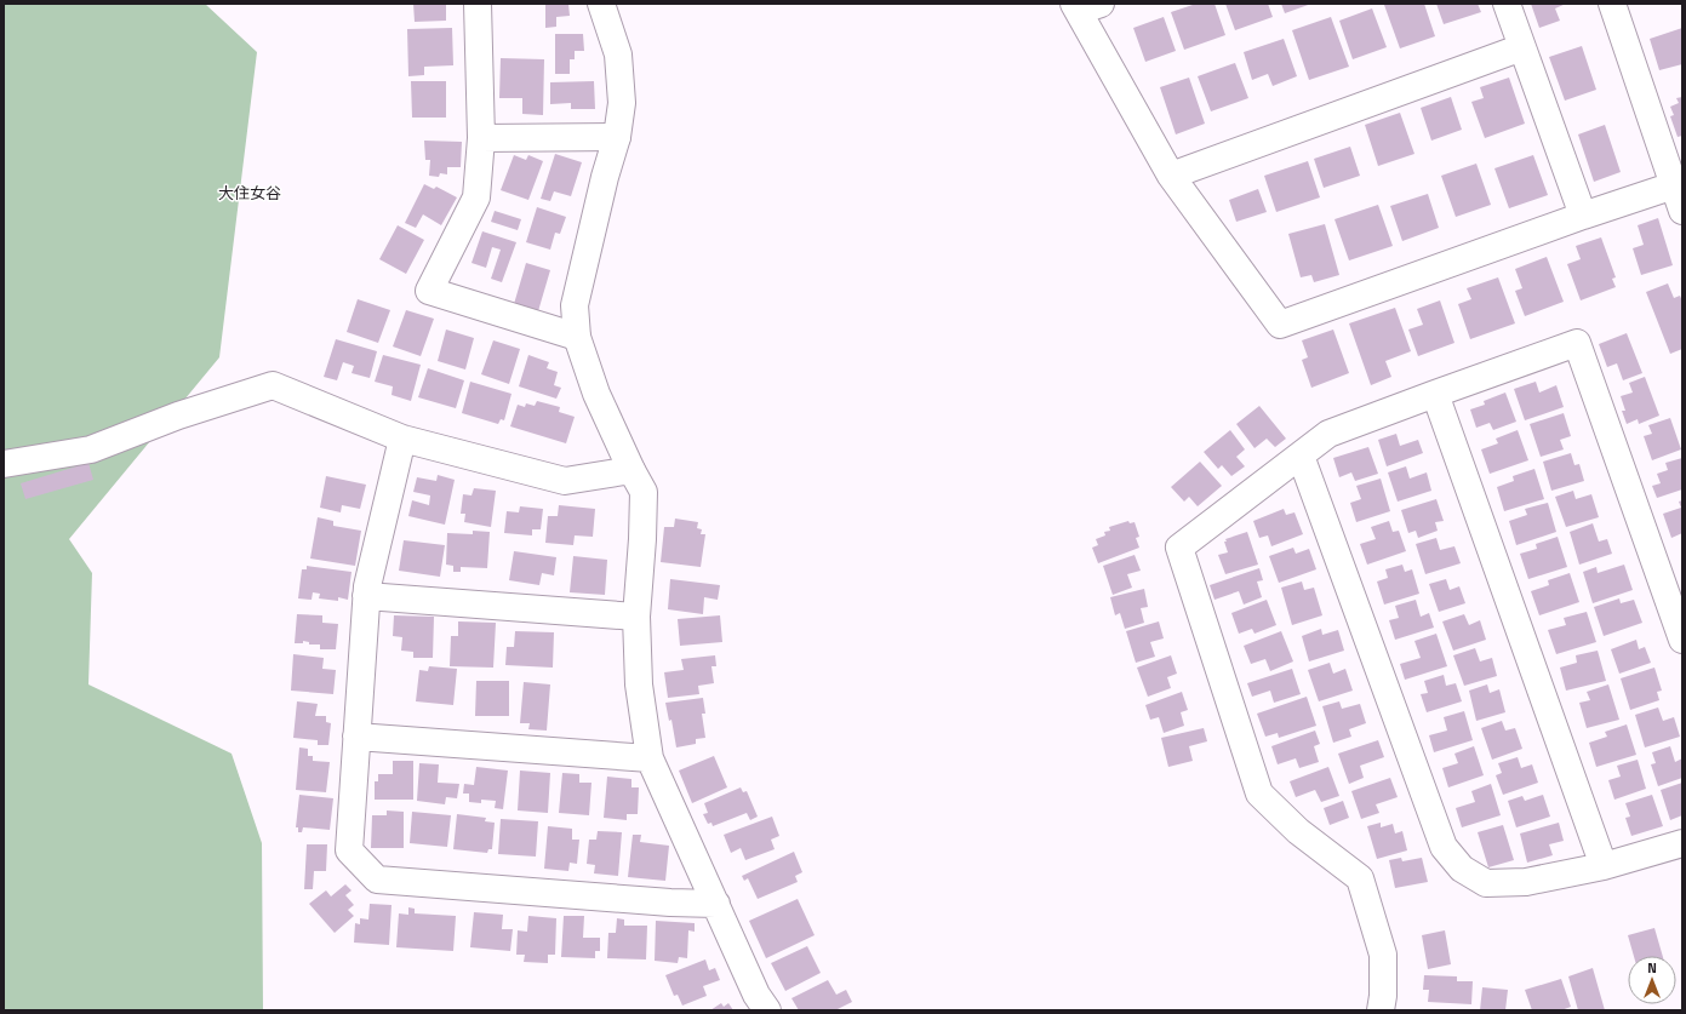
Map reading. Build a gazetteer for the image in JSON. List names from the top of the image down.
{
  "districts": ["大住女谷"],
  "north": "top"
}
